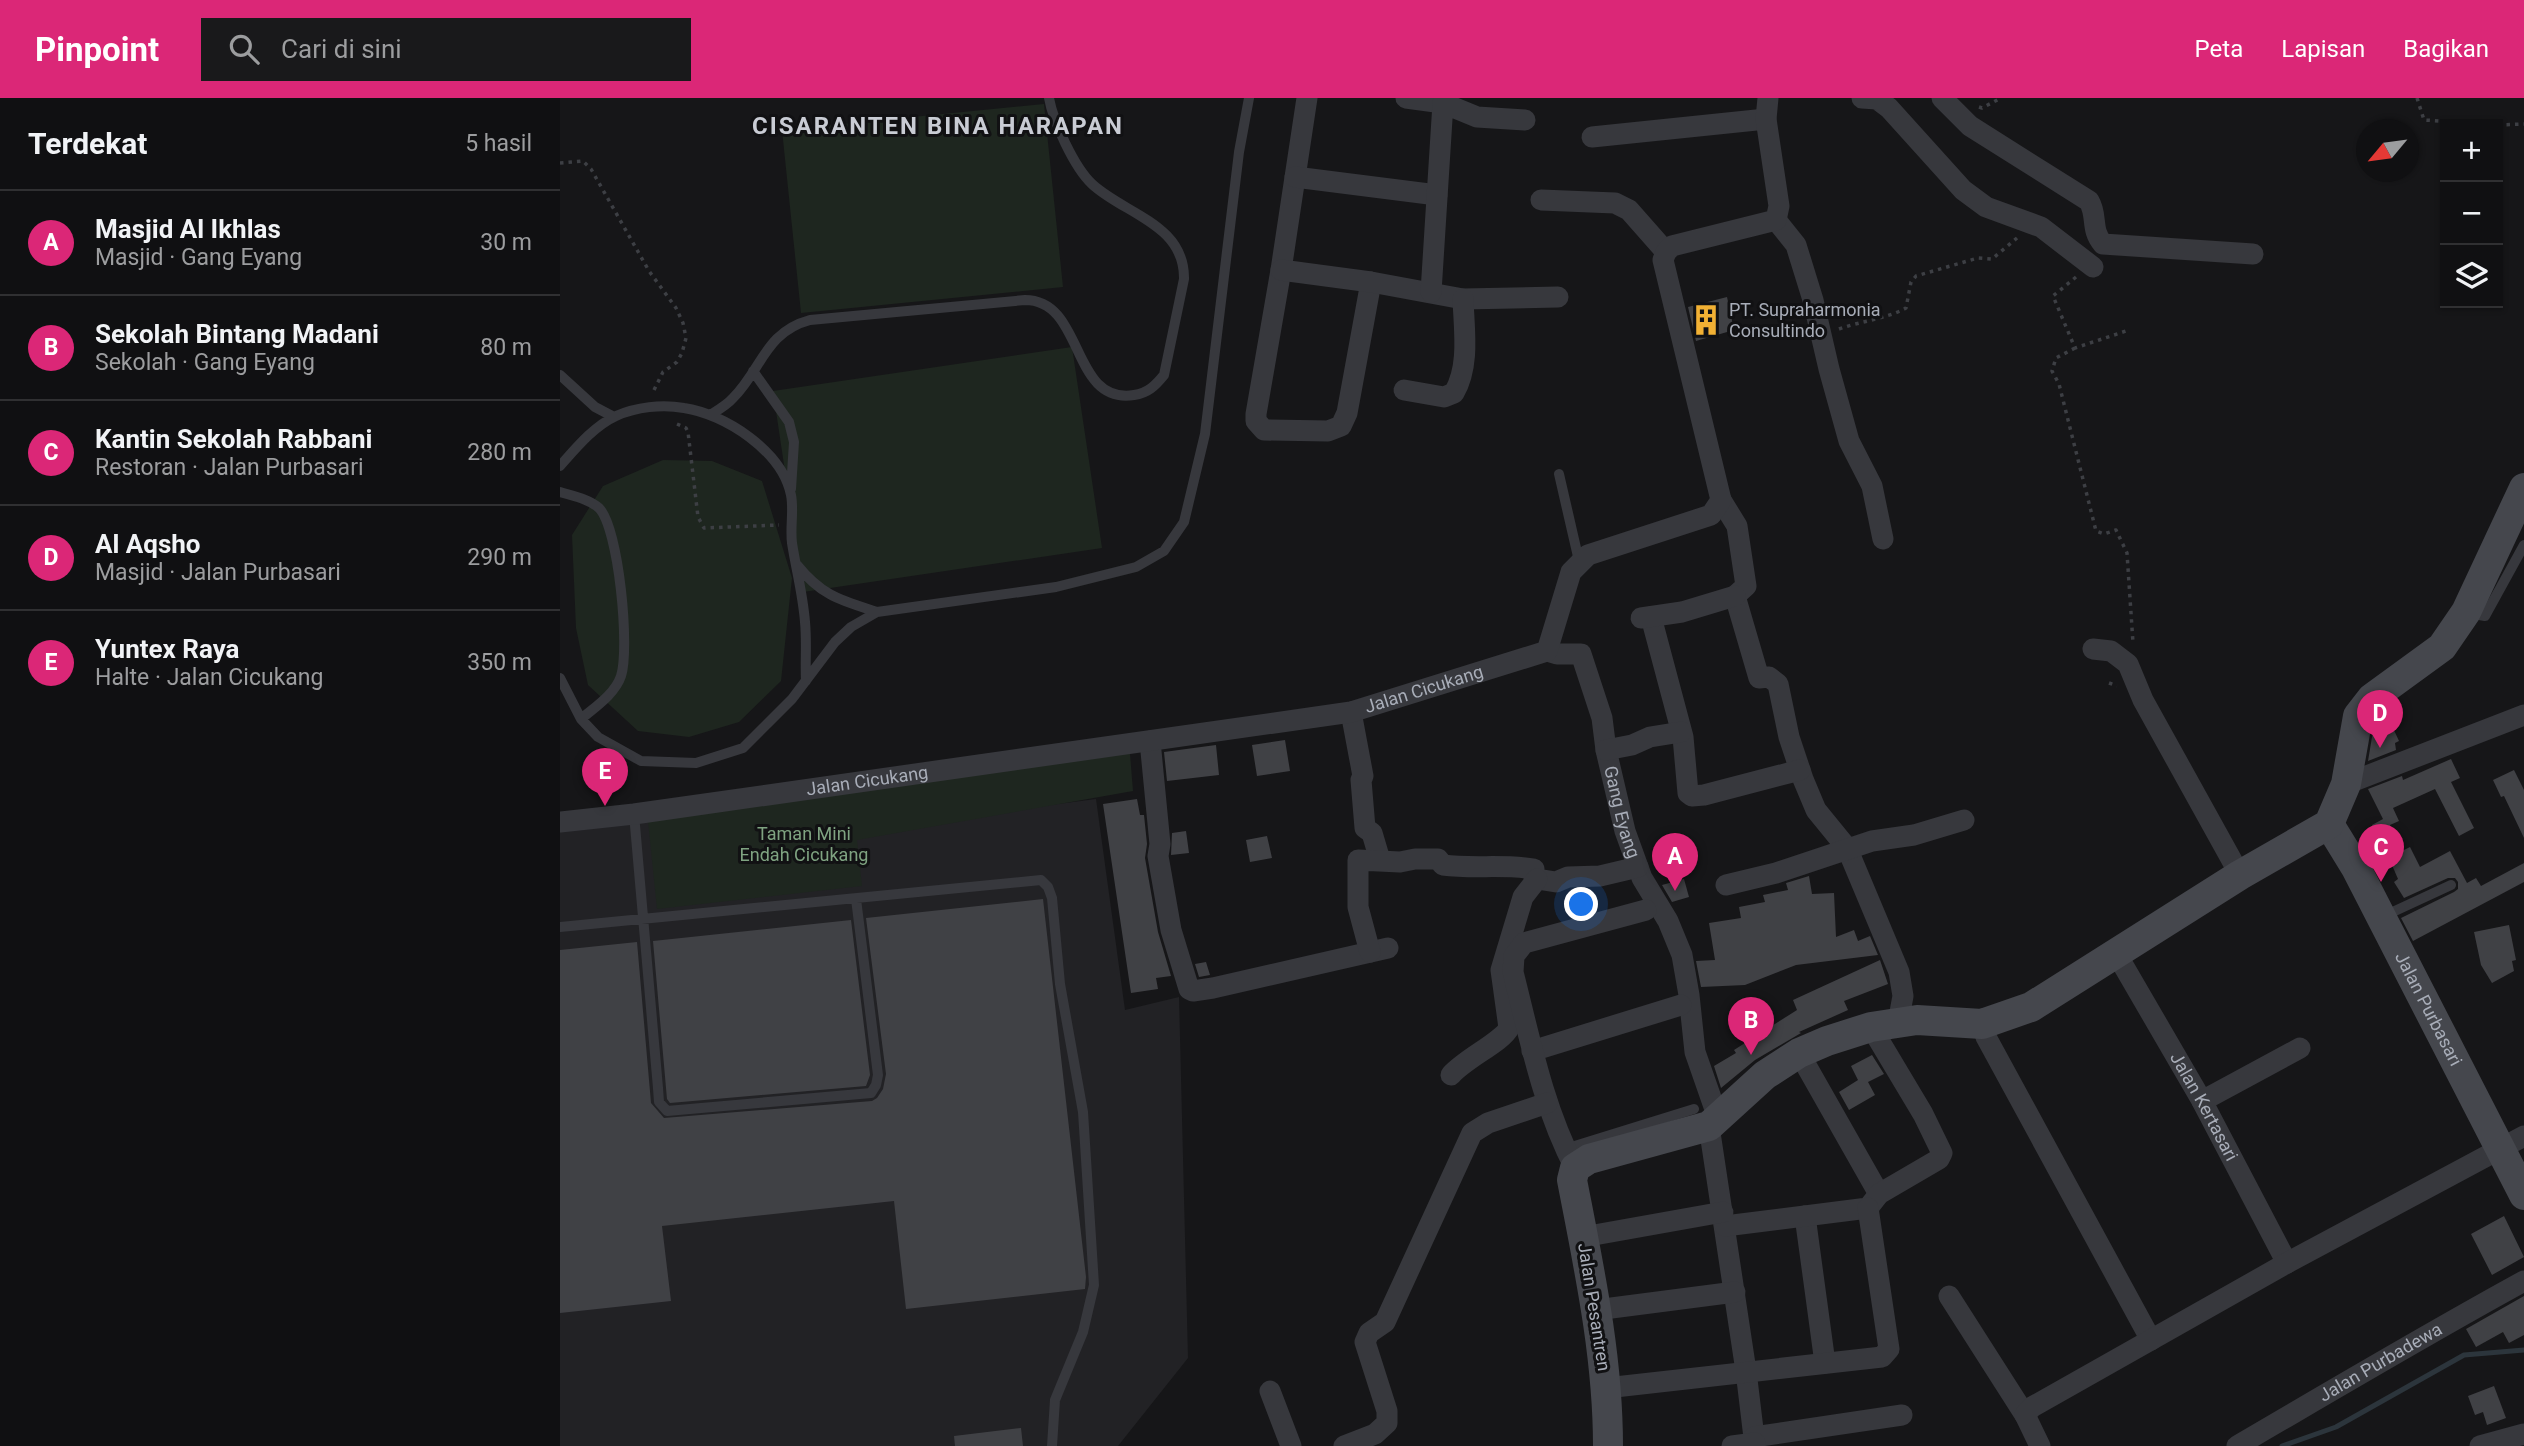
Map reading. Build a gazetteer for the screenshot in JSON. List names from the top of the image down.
{
  "streets": {
    "street": [
      "Jalan Cicukang",
      "Gang Eyang",
      "Jalan Purbasari",
      "Jalan Kertasari",
      "Jalan Pesantren",
      "Jalan Purbadewa"
    ]
  },
  "crossings": [
    ["Jalan Cicukang", "Gang Eyang"]
  ],
  "districts": ["CISARANTEN BINA HARAPAN"],
  "parks": ["Taman Mini Endah Cicukang"],
  "places": {
    "building": ["PT. Supraharmonia Consultindo"]
  },
  "north": "bottom left",
  "page": {
    "header": "Pinpoint",
    "search": "Cari di sini",
    "nav": ["Peta", "Lapisan", "Bagikan"],
    "heading": ["Terdekat", "5 hasil"],
    "map_buttons": ["+", "−"],
    "list": [
      {
        "mark": "A",
        "name": "Masjid Al Ikhlas",
        "note": "Masjid · Gang Eyang",
        "value": "30 m"
      },
      {
        "mark": "B",
        "name": "Sekolah Bintang Madani",
        "note": "Sekolah · Gang Eyang",
        "value": "80 m"
      },
      {
        "mark": "C",
        "name": "Kantin Sekolah Rabbani",
        "note": "Restoran · Jalan Purbasari",
        "value": "280 m"
      },
      {
        "mark": "D",
        "name": "Al Aqsho",
        "note": "Masjid · Jalan Purbasari",
        "value": "290 m"
      },
      {
        "mark": "E",
        "name": "Yuntex Raya",
        "note": "Halte · Jalan Cicukang",
        "value": "350 m"
      }
    ],
    "pins": [
      "D",
      "E",
      "C",
      "A",
      "B"
    ]
  }
}
